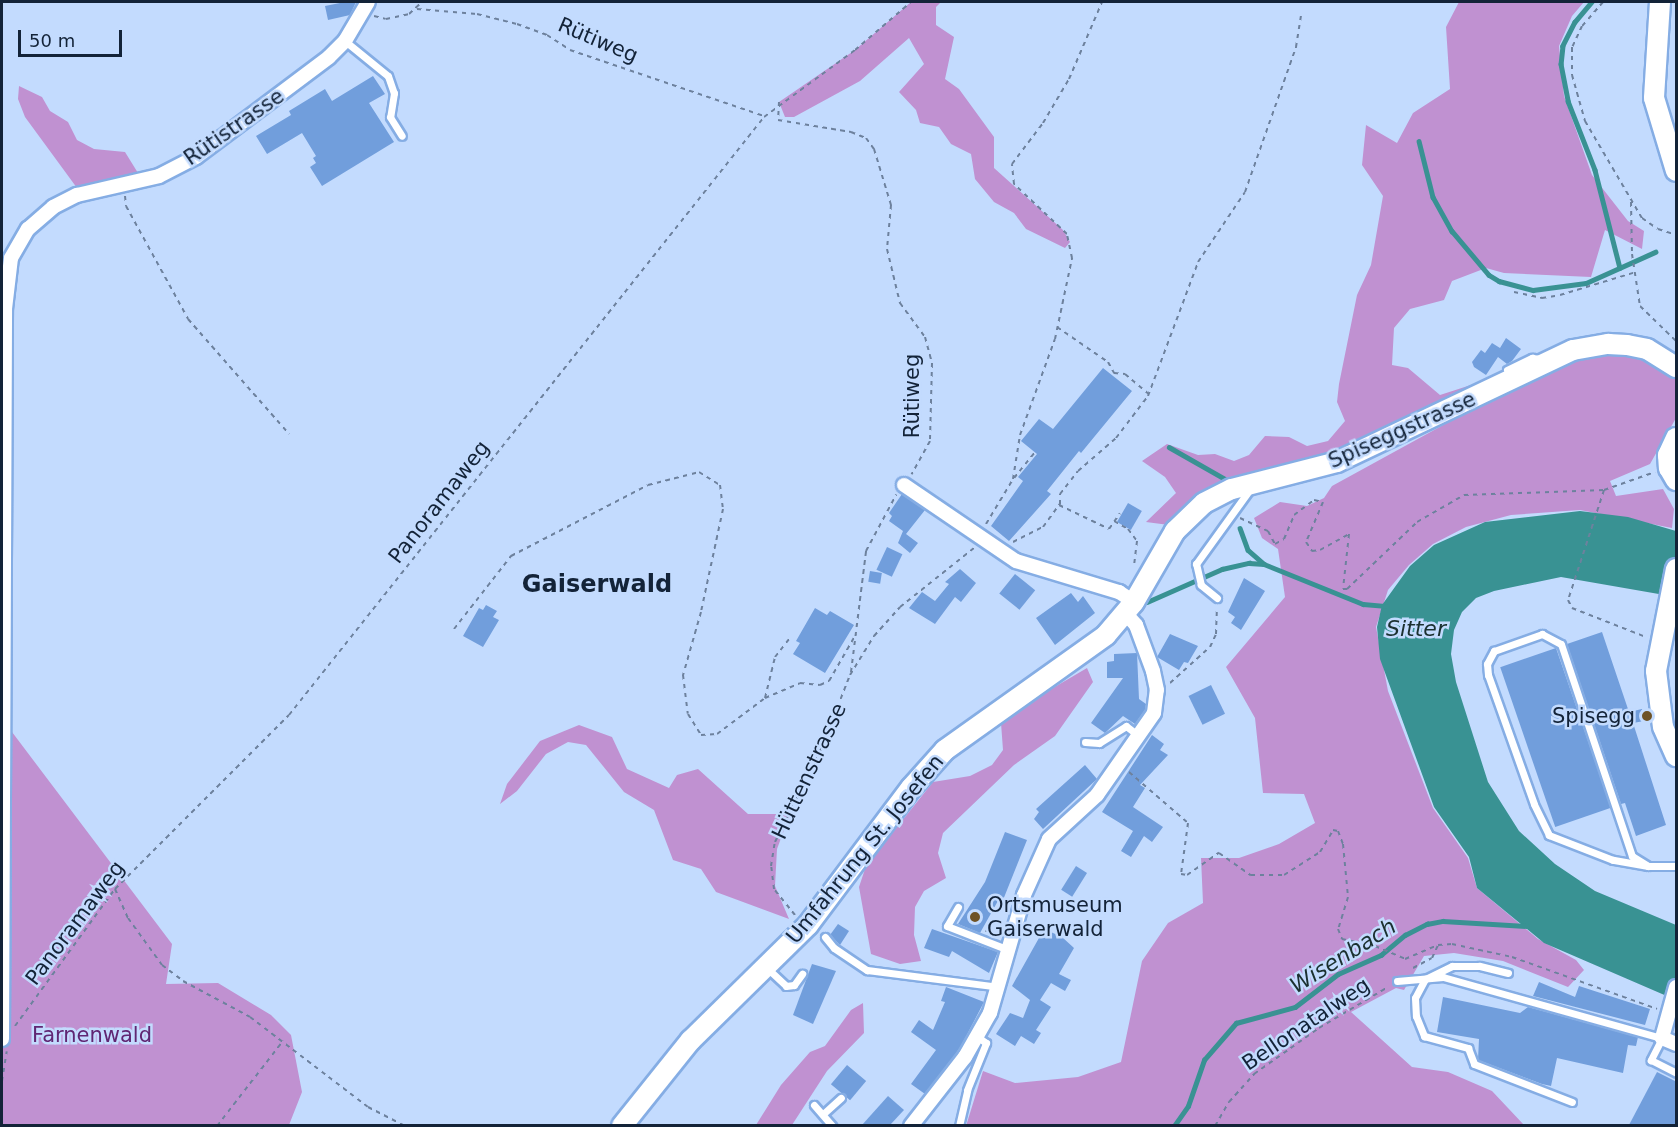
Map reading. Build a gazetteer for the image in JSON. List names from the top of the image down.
{
  "streets": {
    "street": ["Rütistrasse", "Spiseggstrasse", "Umfahrung St. Josefen"],
    "path": [
      "Rütiweg",
      "Panoramaweg",
      "Hüttenstrasse",
      "Bellonatalweg"
    ]
  },
  "crossings": [
    ["Rütiweg", "Panoramaweg"],
    ["Rütiweg", "Hüttenstrasse"],
    ["Rütistrasse", "Panoramaweg"],
    ["Spiseggstrasse", "Umfahrung St. Josefen"],
    ["Hüttenstrasse", "Umfahrung St. Josefen"]
  ],
  "districts": ["Gaiserwald"],
  "water": ["Sitter", "Wisenbach"],
  "parks": ["Farnenwald"],
  "places": ["Spisegg", "Ortsmuseum Gaiserwald"],
  "scale_bar": "50 m"
}
